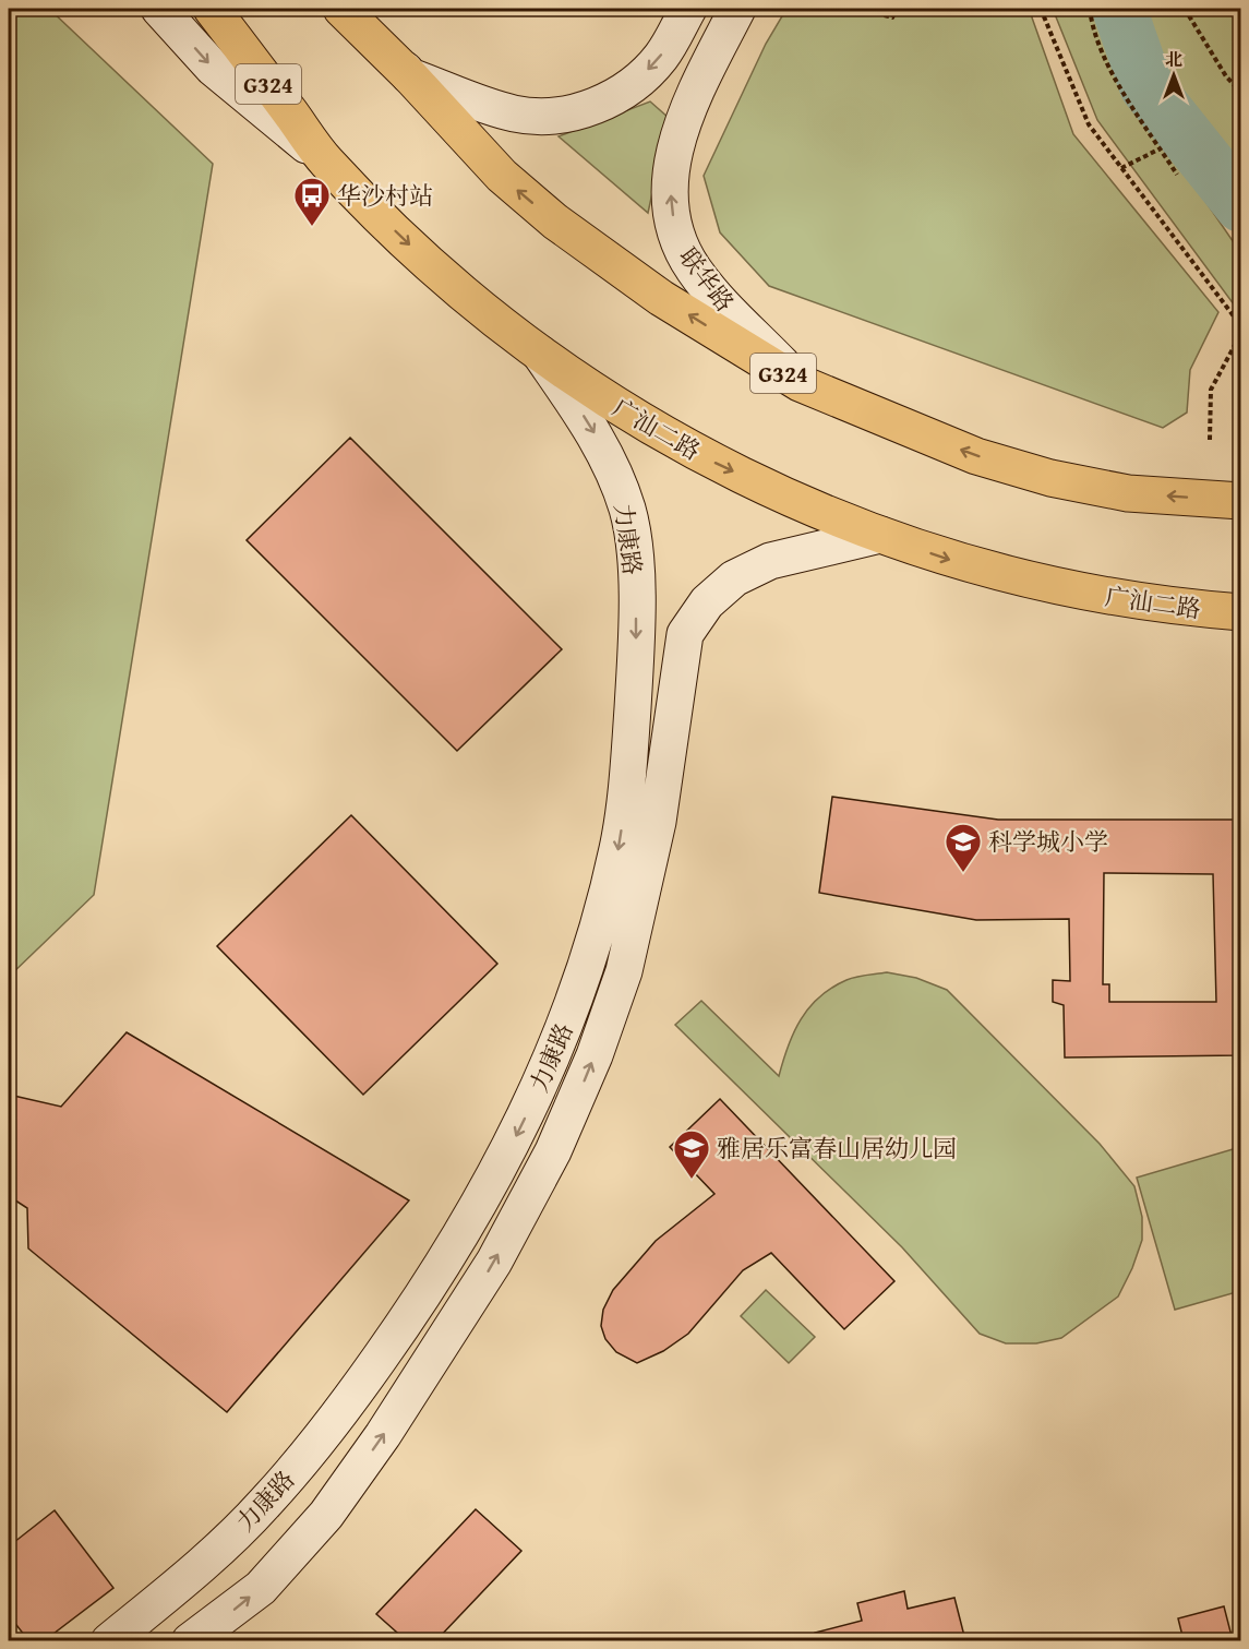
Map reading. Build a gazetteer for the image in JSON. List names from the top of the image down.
{
  "streets": {
    "highway": ["G324", "广汕二路"],
    "street": ["联华路", "力康路"]
  },
  "crossings": [
    ["G324", "联华路"],
    ["广汕二路", "力康路"]
  ],
  "one_way": ["联华路"],
  "places": {
    "bus stop": ["华沙村站"],
    "school or university": ["科学城小学", "雅居乐富春山居幼儿园"]
  },
  "north": "top"
}
